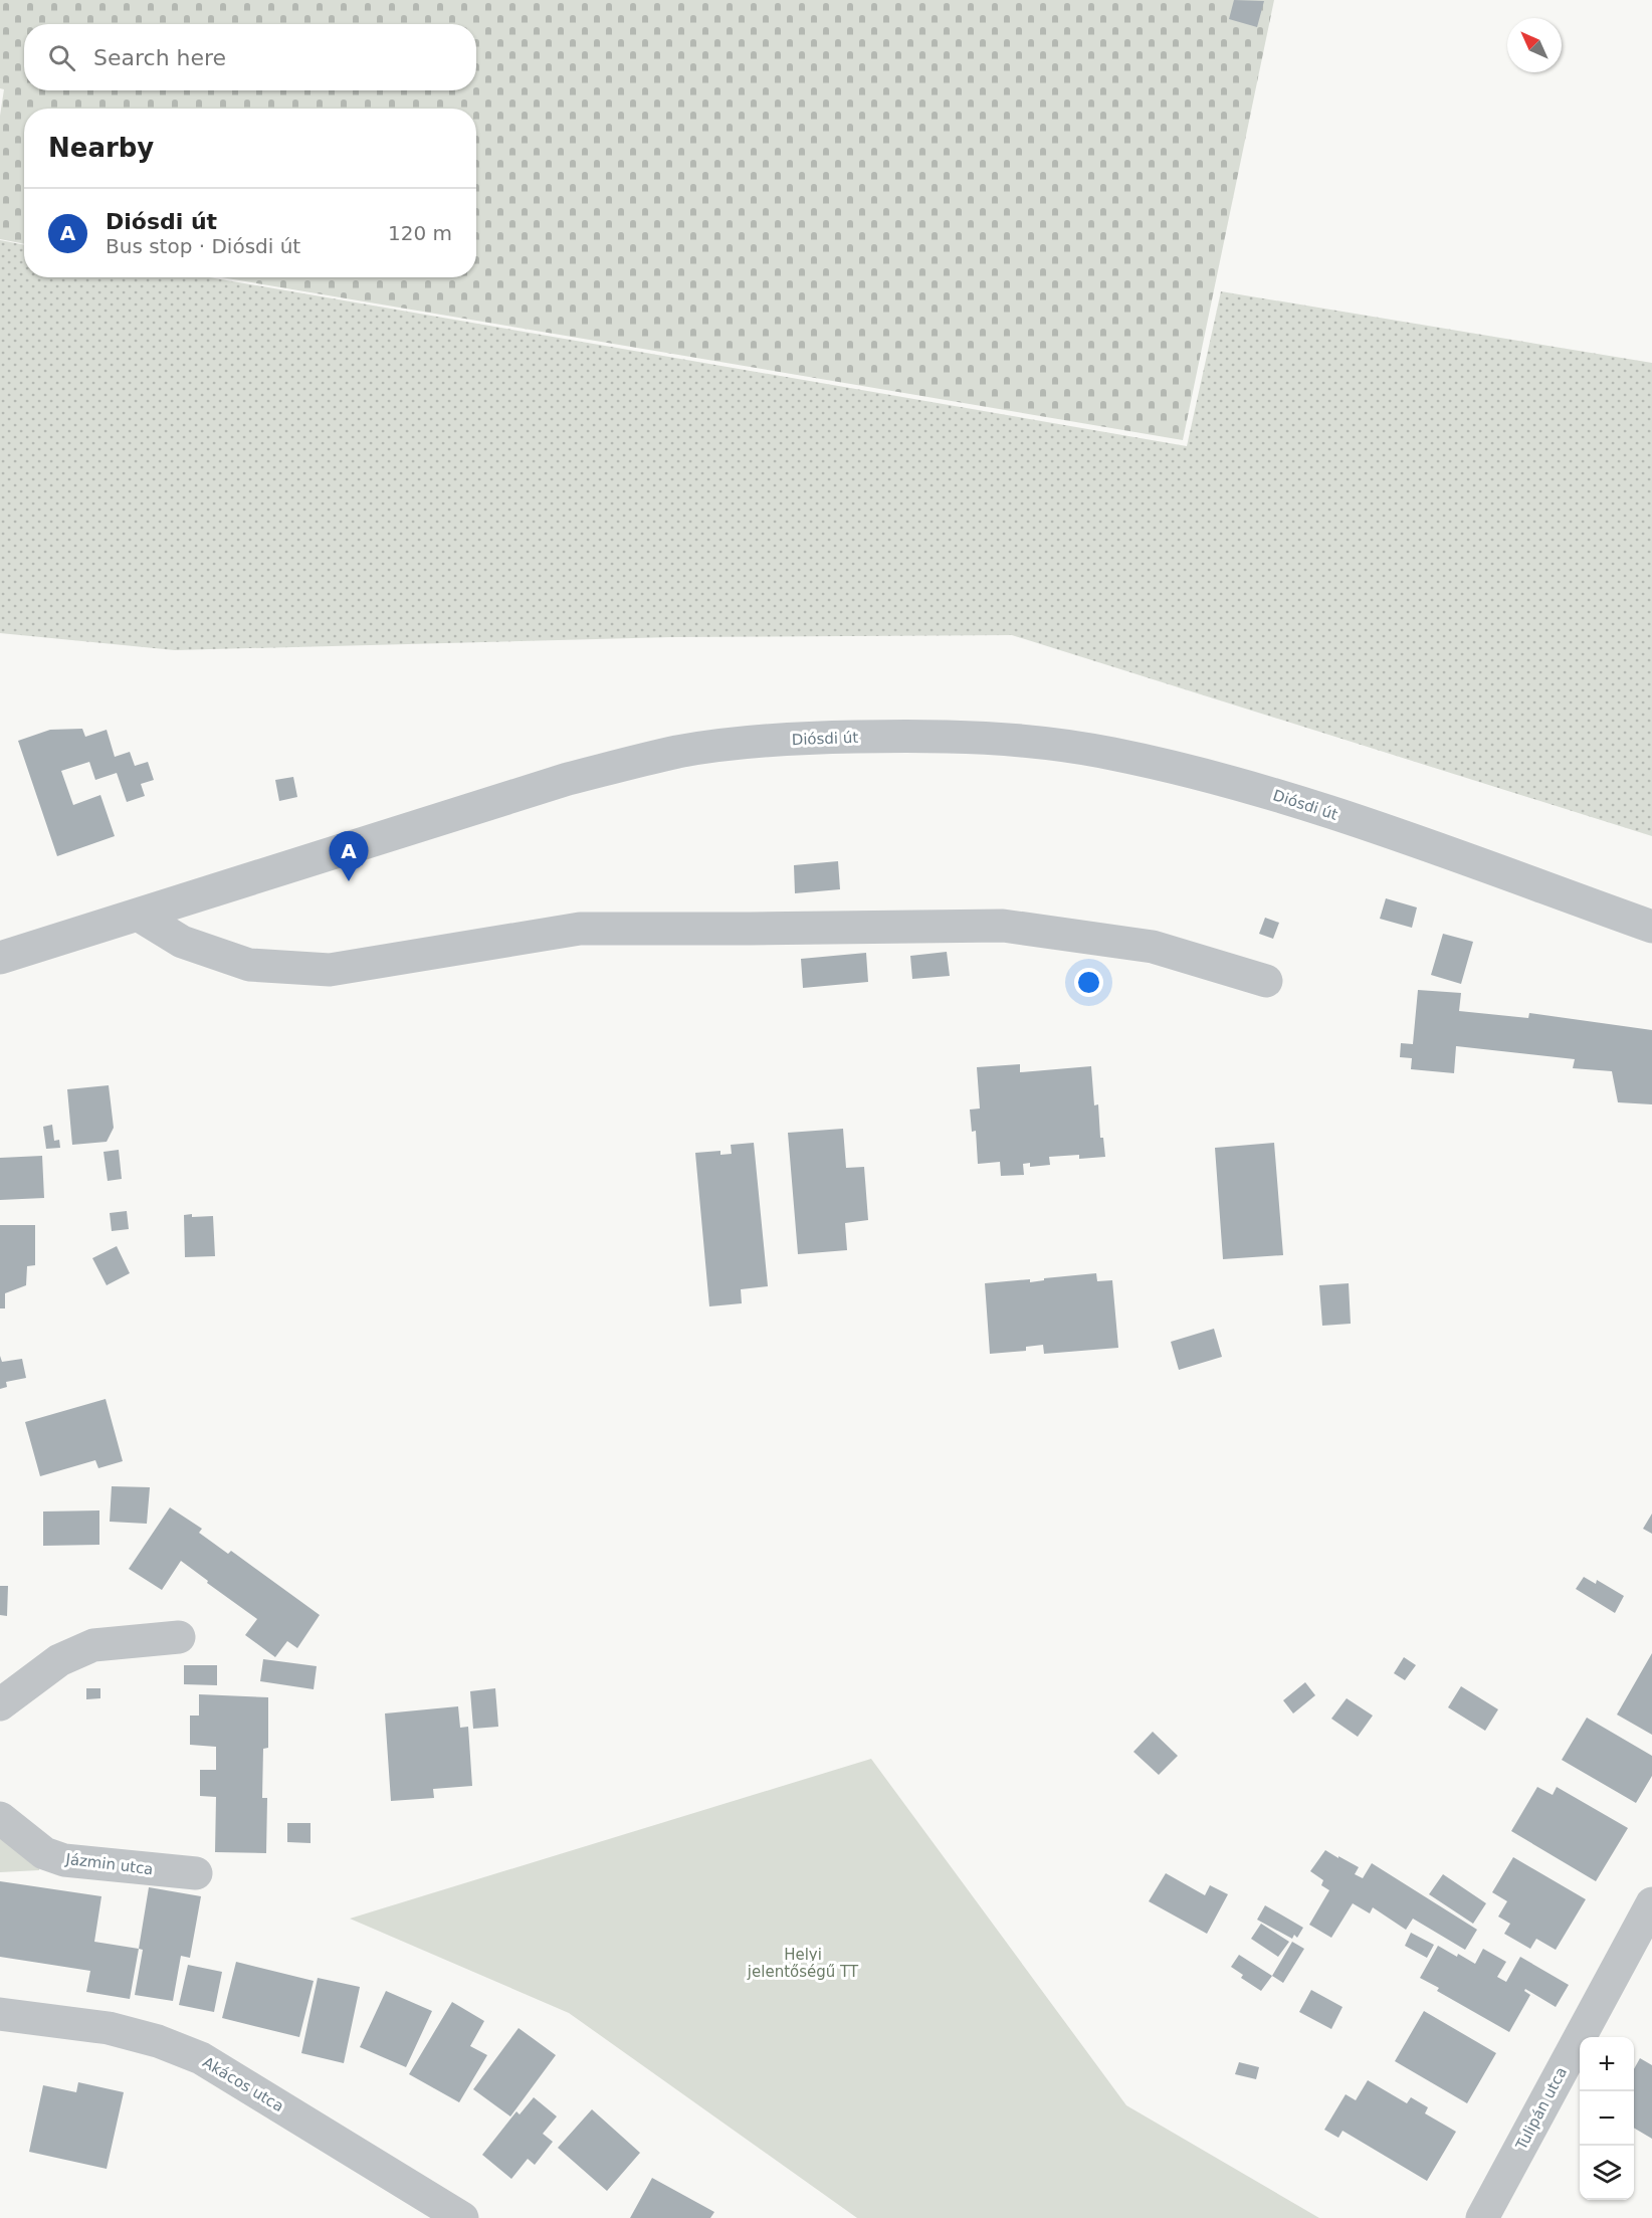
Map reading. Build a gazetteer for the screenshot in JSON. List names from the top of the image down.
{
  "streets": {
    "street": [
      "Diósdi út",
      "Jázmin utca",
      "Akácos utca",
      "Tulipán utca"
    ]
  },
  "parks": ["Helyi jelentőségű TT"],
  "north": "top left",
  "page": {
    "search": "Search here",
    "heading": "Nearby",
    "list": [
      {
        "mark": "A",
        "name": "Diósdi út",
        "note": "Bus stop · Diósdi út",
        "value": "120 m"
      }
    ],
    "pins": "A",
    "map_buttons": ["+", "−"]
  }
}
